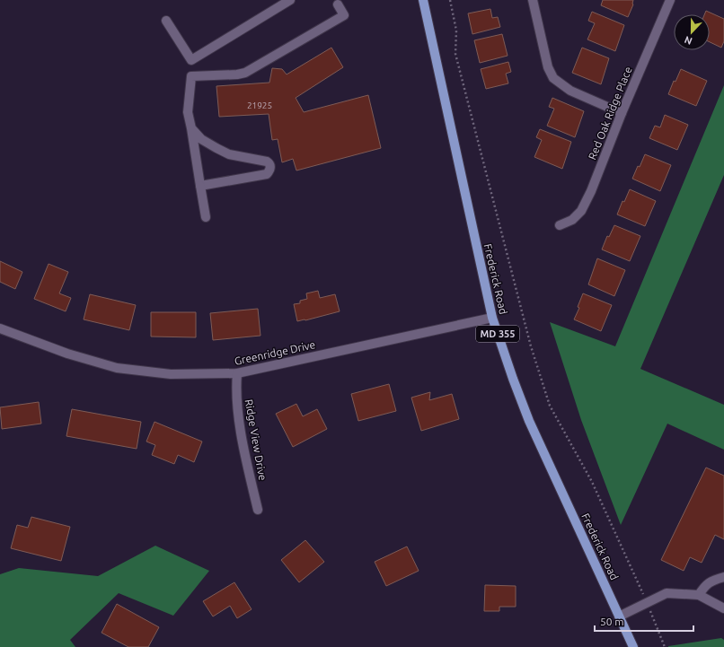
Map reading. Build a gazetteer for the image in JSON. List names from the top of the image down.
{
  "streets": {
    "main road": ["Frederick Road", "MD 355"],
    "street": ["Red Oak Ridge Place", "Greenridge Drive", "Ridge View Drive"]
  },
  "crossings": [
    ["Frederick Road", "Greenridge Drive"],
    ["Greenridge Drive", "Ridge View Drive"]
  ],
  "house_numbers": ["21925"],
  "scale_bar": "50 m",
  "north": "bottom"
}
